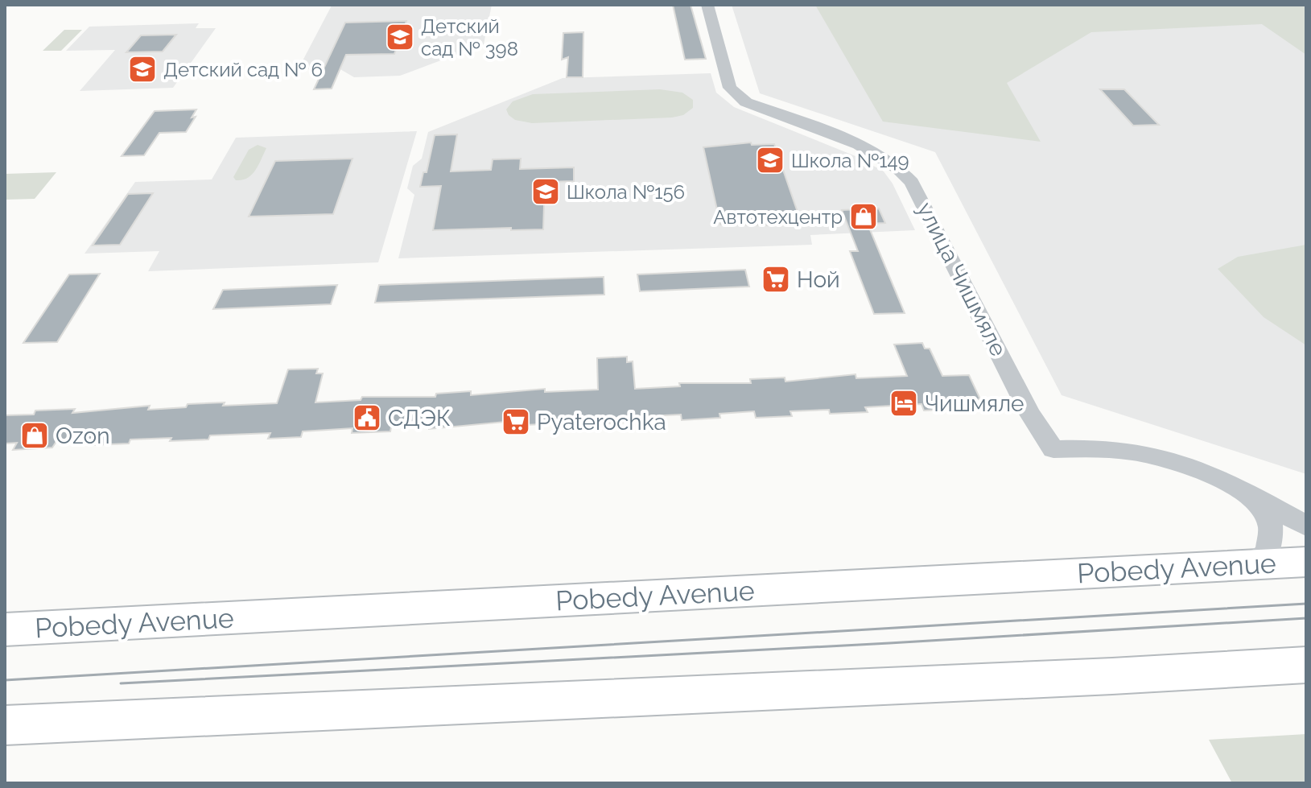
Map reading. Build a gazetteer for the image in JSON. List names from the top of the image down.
{
  "streets": {
    "main road": ["Pobedy Avenue"],
    "street": ["улица Чишмяле"]
  },
  "places": {
    "school or university": [
      "Детский сад № 398",
      "Детский сад № 6",
      "Школа №149",
      "Школа №156"
    ],
    "shop": ["Автотехцентр", "Ozon"],
    "supermarket": ["Ной", "Pyaterochka"],
    "hotel": ["Чишмяле"],
    "public building": ["СДЭК"]
  }
}
